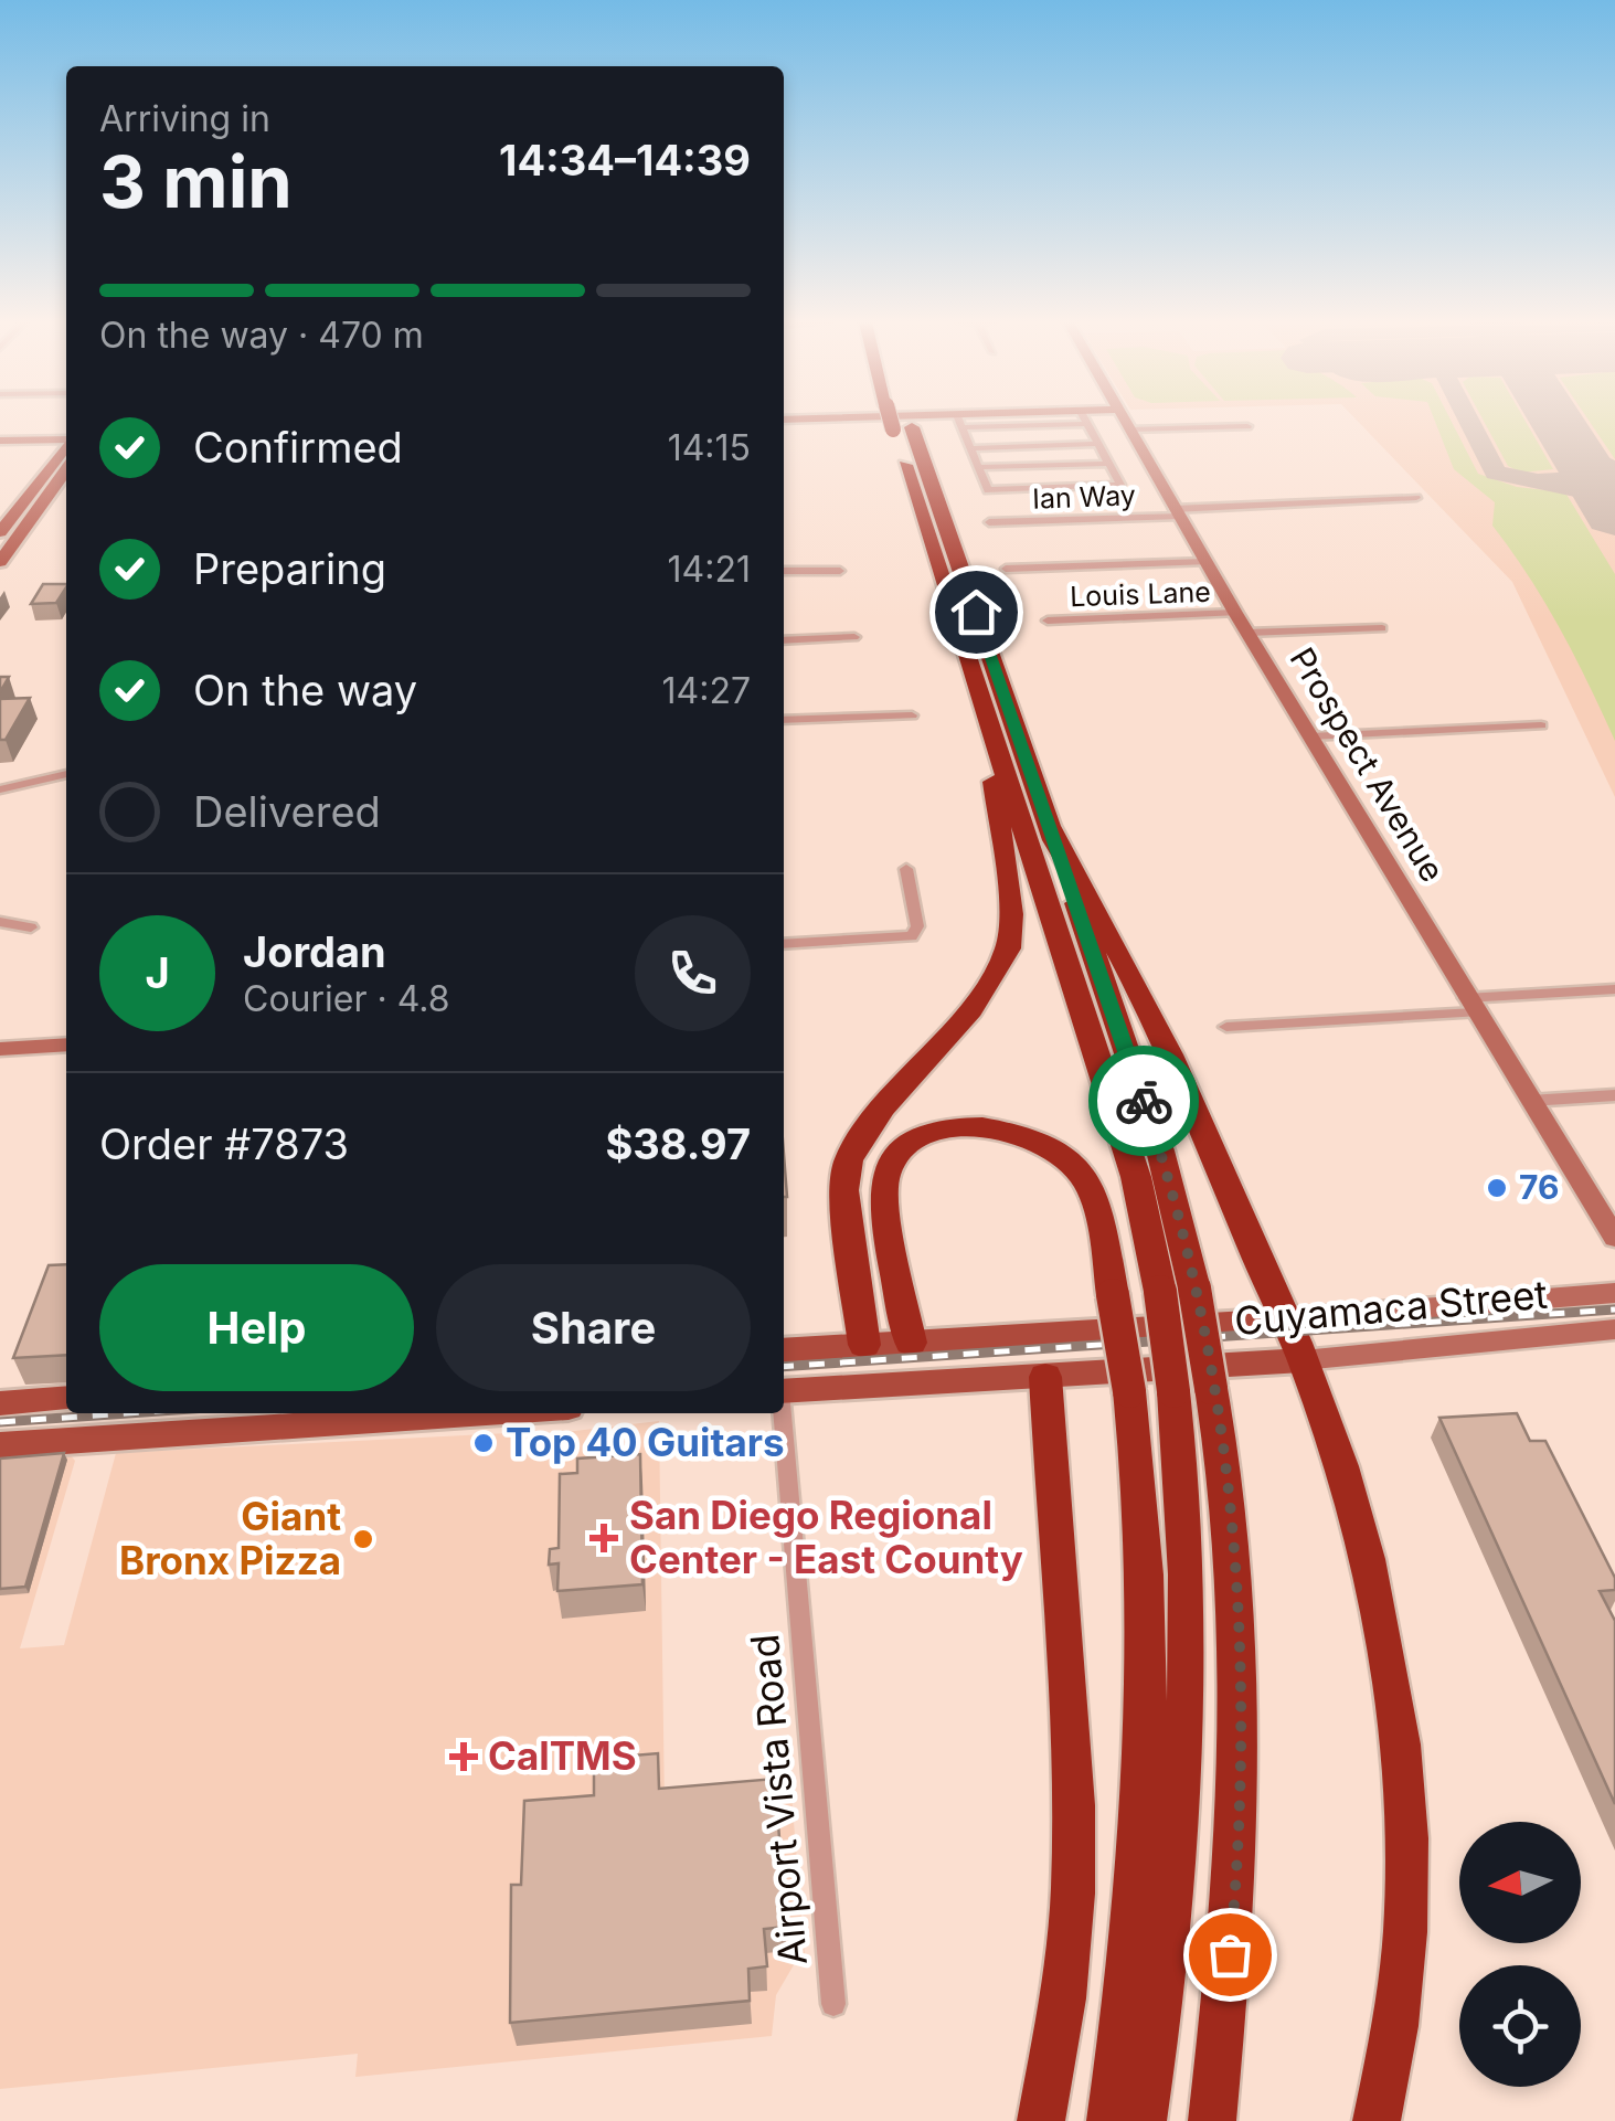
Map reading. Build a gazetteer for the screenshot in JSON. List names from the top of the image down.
{
  "streets": {
    "main road": ["Prospect Avenue", "Cuyamaca Street"],
    "street": ["Ian Way", "Louis Lane", "Airport Vista Road"]
  },
  "crossings": [
    ["Ian Way", "Prospect Avenue"],
    ["Louis Lane", "Prospect Avenue"]
  ],
  "places": {
    "other": ["76", "Top 40 Guitars", "Giant Bronx Pizza"],
    "health": ["San Diego Regional Center - East County", "CalTMS"]
  },
  "north": "left",
  "page": {
    "heading": ["3 min", "Arriving in", "14:34–14:39"],
    "panel": [
      "Jordan",
      "Courier · 4.8",
      "Order #7873",
      "$38.97"
    ],
    "bar": "On the way · 470 m",
    "list": [
      ["Confirmed", "14:15"],
      ["Preparing", "14:21"],
      ["On the way", "14:27"],
      "Delivered"
    ],
    "round": "J",
    "buttons": ["Help", "Share"]
  }
}
